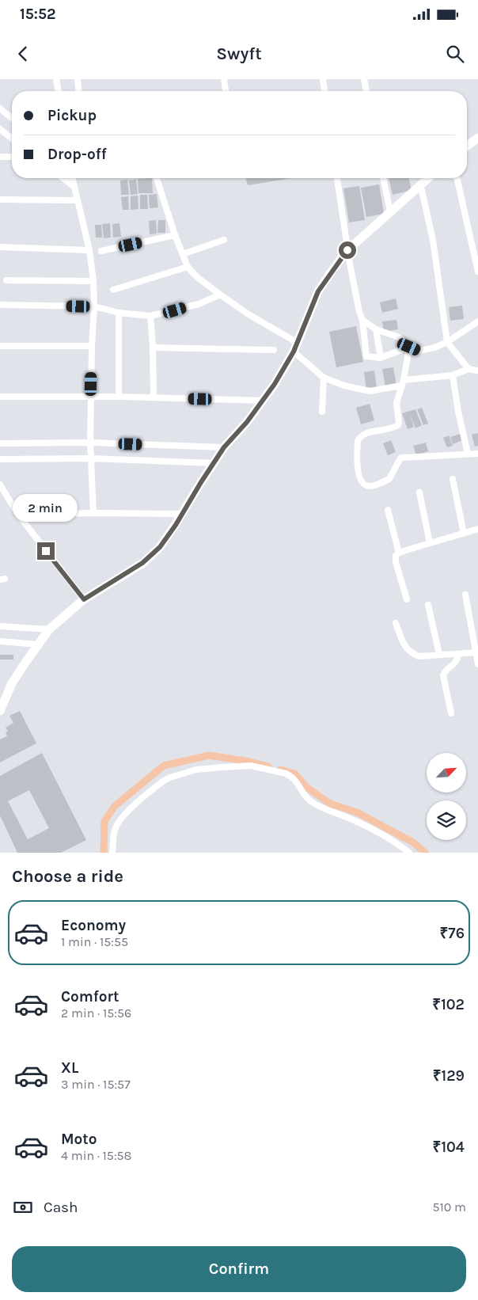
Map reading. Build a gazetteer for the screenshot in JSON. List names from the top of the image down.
{
  "north": "top right",
  "page": {
    "status": "15:52",
    "header": "Swyft",
    "banner": ["Pickup", "Drop-off"],
    "bubble": "2 min",
    "heading": "Choose a ride",
    "list": [
      {
        "name": "Economy",
        "note": "1 min · 15:55",
        "value": "₹76"
      },
      {
        "name": "Comfort",
        "note": "2 min · 15:56",
        "value": "₹102"
      },
      {
        "name": "XL",
        "note": "3 min · 15:57",
        "value": "₹129"
      },
      {
        "name": "Moto",
        "note": "4 min · 15:58",
        "value": "₹104"
      }
    ],
    "pay": ["Cash", "510 m"],
    "buttons": "Confirm"
  }
}
